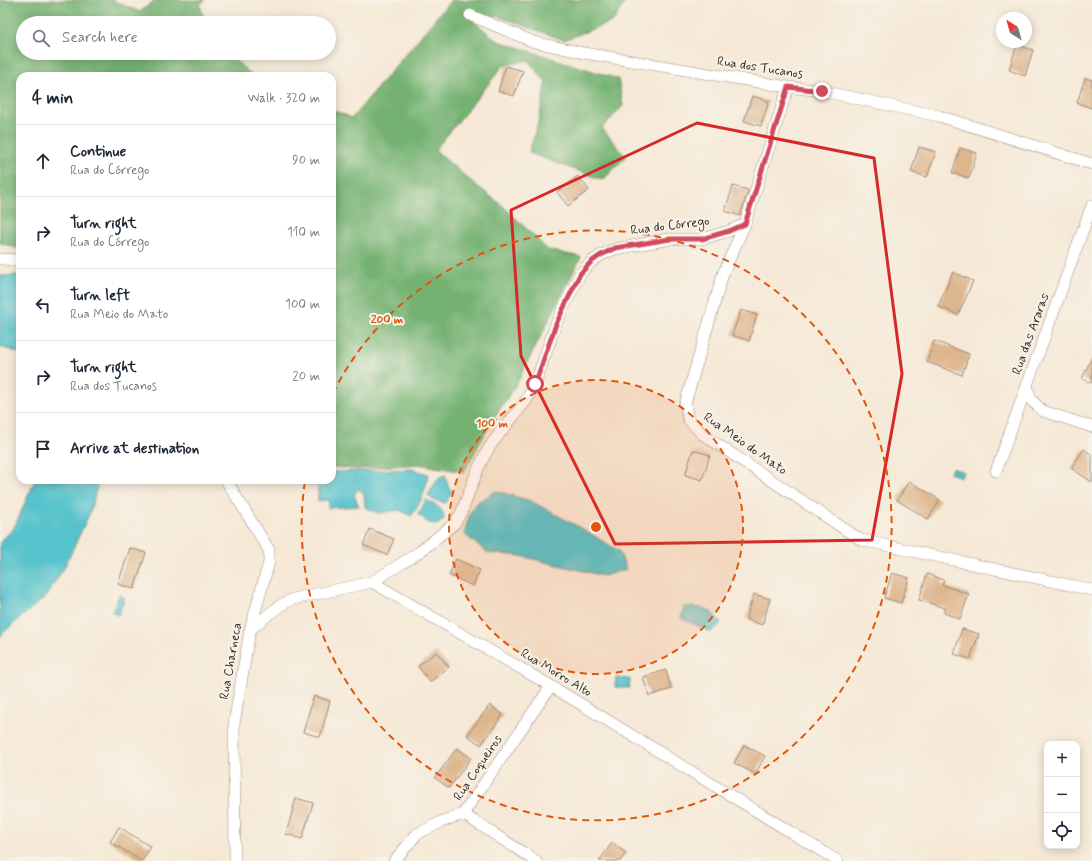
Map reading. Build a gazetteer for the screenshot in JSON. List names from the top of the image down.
{
  "streets": {
    "street": [
      "Rua dos Tucanos",
      "Rua do Córrego",
      "Rua das Araras",
      "Rua Meio do Mato",
      "Rua Charneca",
      "Rua Morro Alto",
      "Rua Coqueiros"
    ]
  },
  "crossings": [
    ["Rua dos Tucanos", "Rua Meio do Mato"],
    ["Rua do Córrego", "Rua Meio do Mato"],
    ["Rua do Córrego", "Rua Morro Alto"],
    ["Rua Morro Alto", "Rua Coqueiros"]
  ],
  "north": "top left",
  "page": {
    "search": "Search here",
    "heading": ["4 min", "Walk · 320 m"],
    "list": [
      ["Continue", "Rua do Córrego", "90 m"],
      ["Turn right", "Rua do Córrego", "110 m"],
      ["Turn left", "Rua Meio do Mato", "100 m"],
      ["Turn right", "Rua dos Tucanos", "20 m"],
      "Arrive at destination"
    ],
    "map_buttons": ["+", "−"]
  },
  "rings": ["200 m", "100 m"]
}
